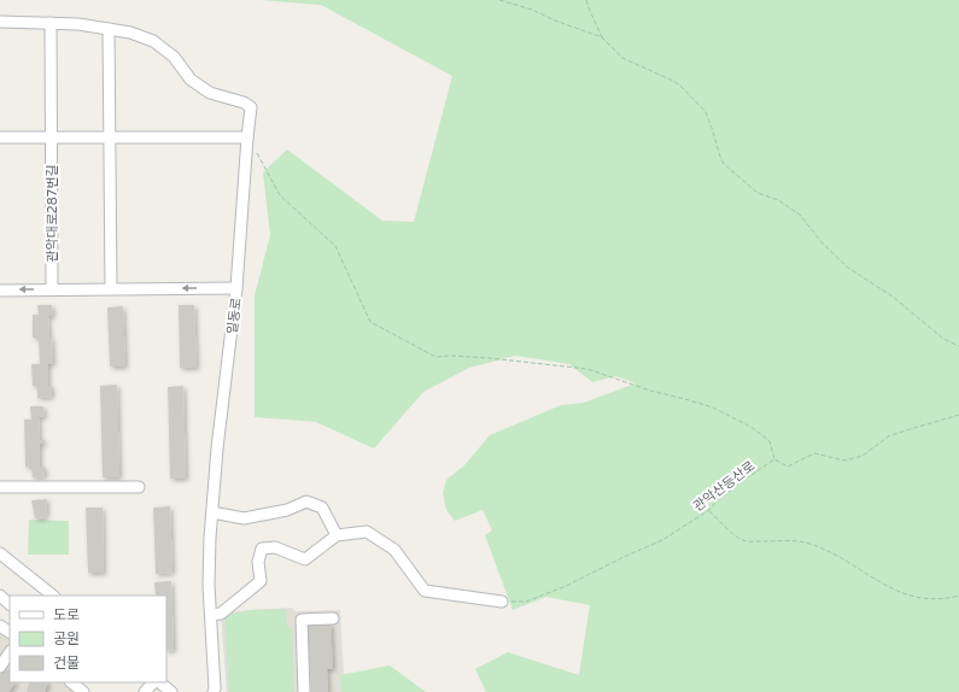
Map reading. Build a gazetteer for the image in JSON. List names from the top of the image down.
{
  "streets": {
    "street": ["관악대로287번길", "일동로"],
    "path": ["관악산등산로"]
  },
  "legend": ["도로", "공원", "건물"]
}
